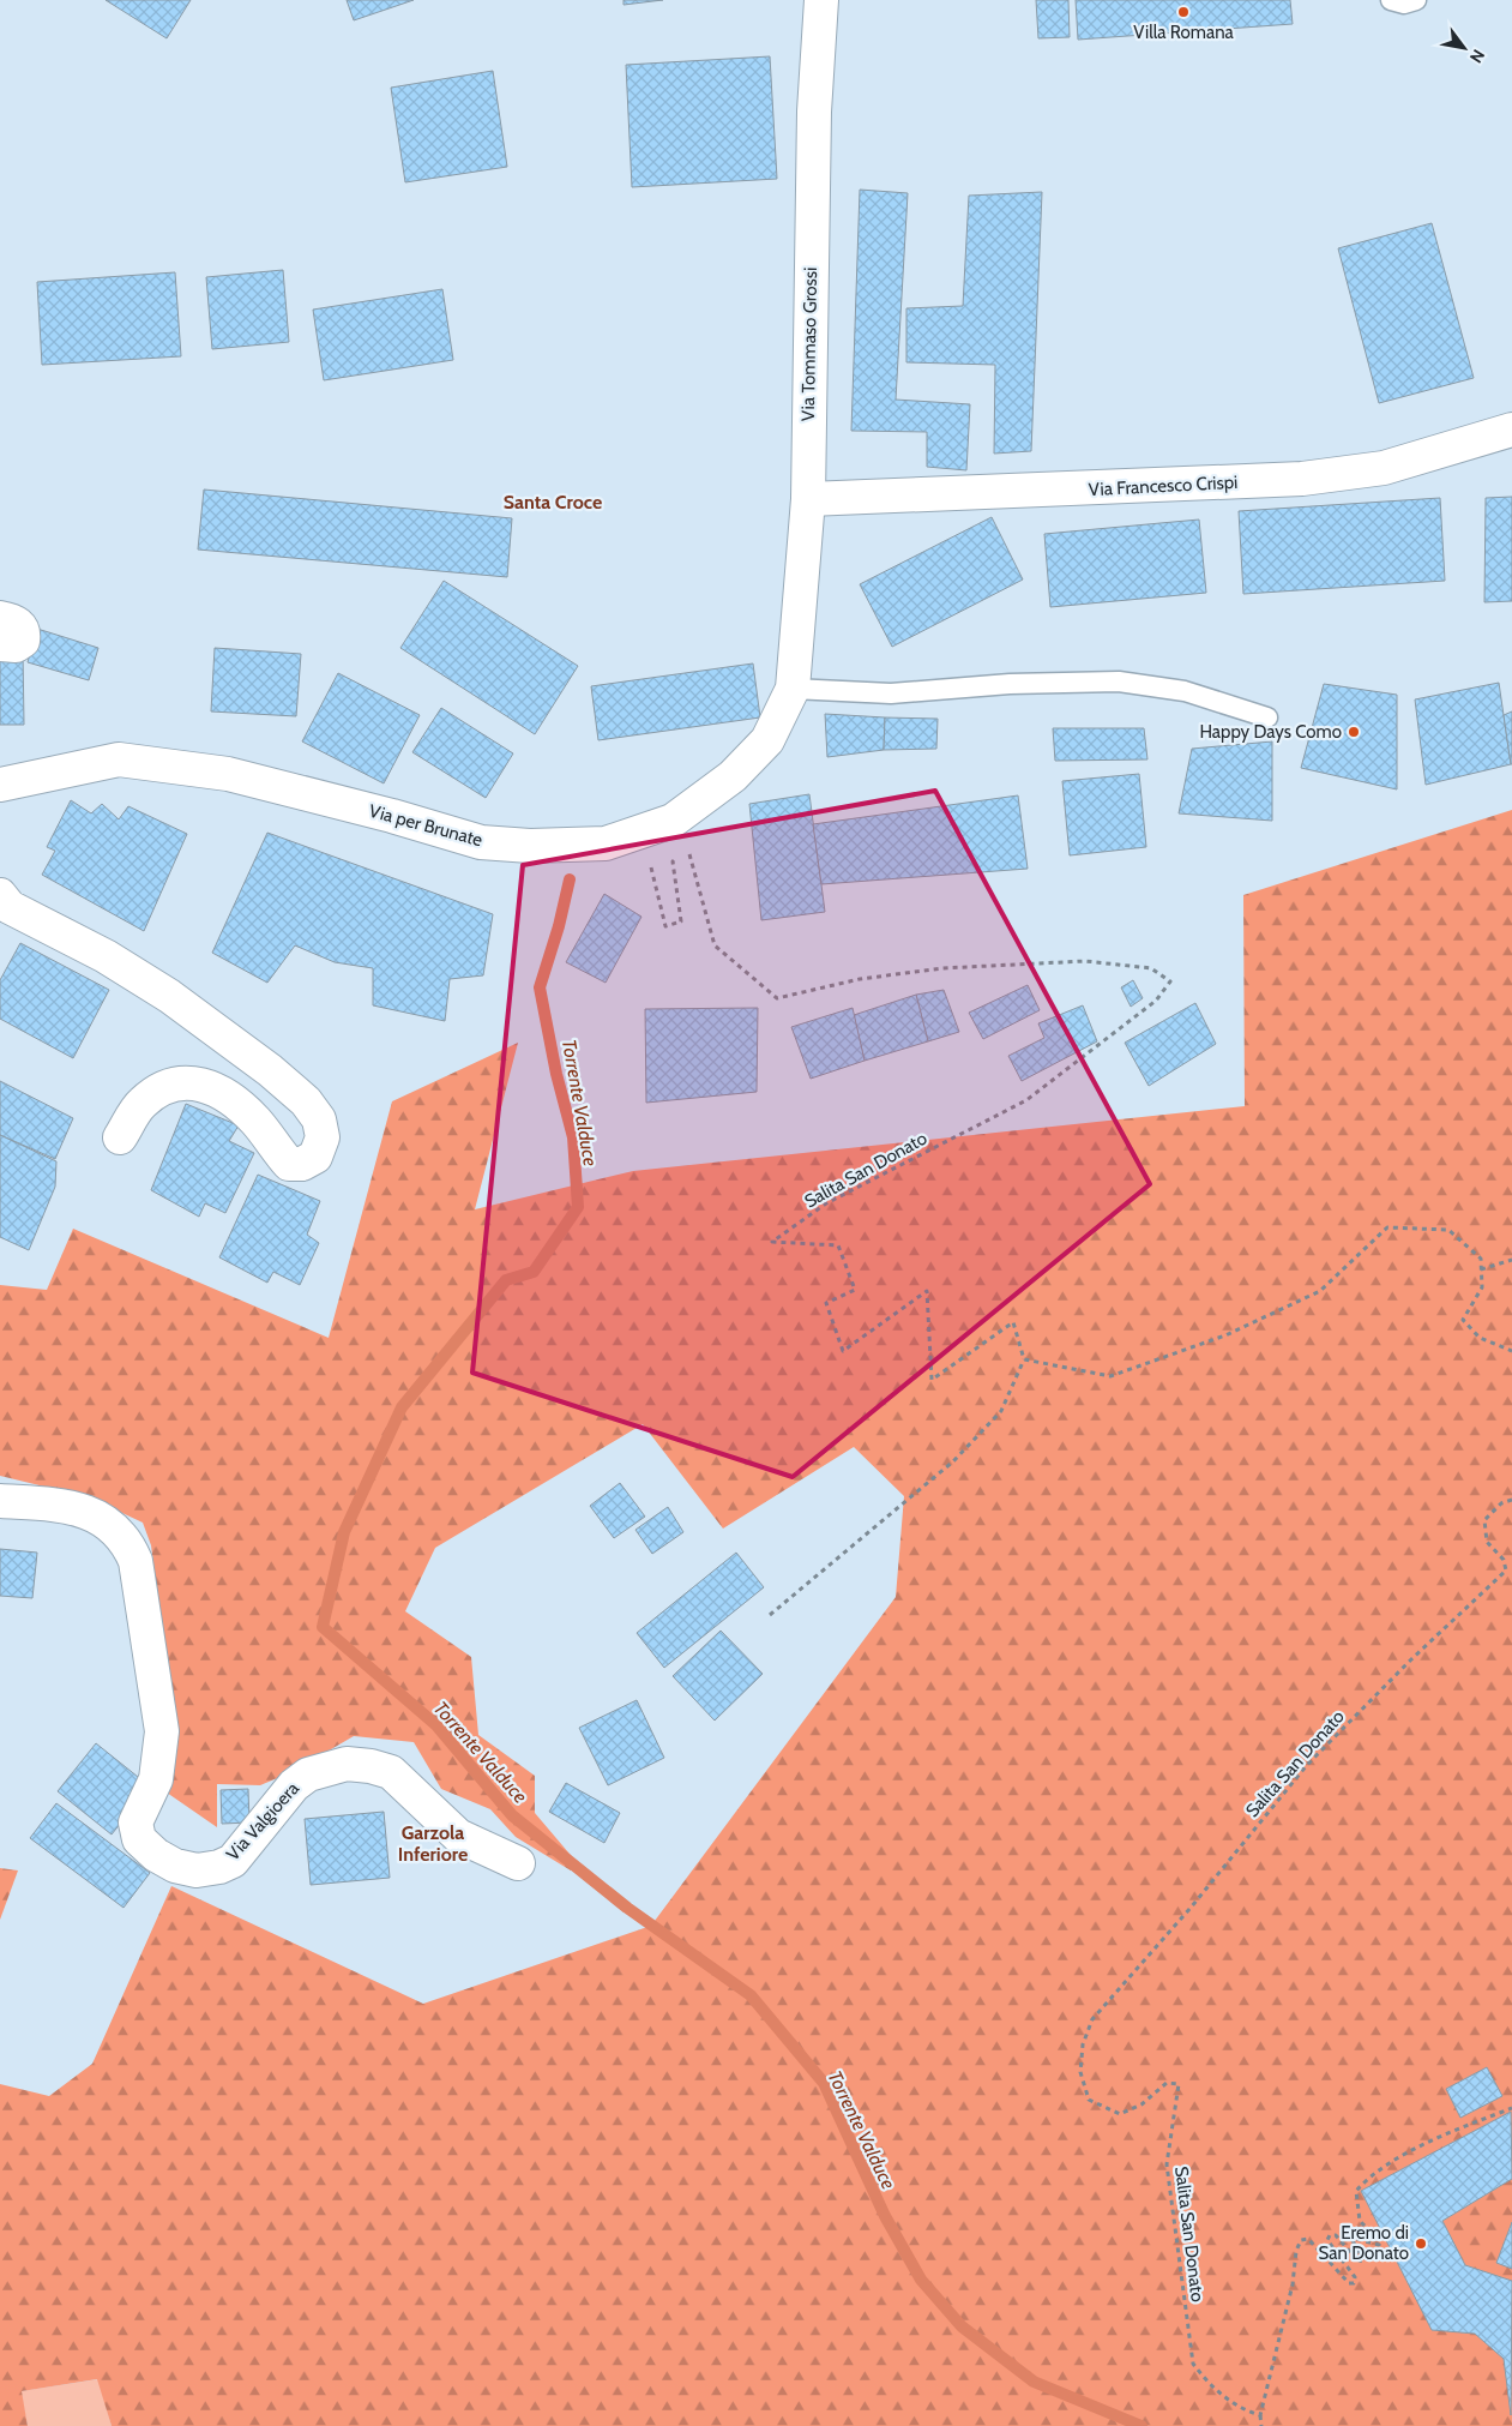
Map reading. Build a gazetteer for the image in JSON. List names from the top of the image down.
{
  "streets": {
    "street": [
      "Via Tommaso Grossi",
      "Via Francesco Crispi",
      "Via per Brunate",
      "Via Valgioera"
    ],
    "path": ["Salita San Donato"]
  },
  "crossings": [
    ["Via Tommaso Grossi", "Via Francesco Crispi"],
    ["Via Tommaso Grossi", "Via per Brunate"],
    ["Via per Brunate", "Salita San Donato"]
  ],
  "districts": ["Santa Croce", "Garzola Inferiore"],
  "water": ["Torrente Valduce"],
  "places": ["Villa Romana", "Happy Days Como", "Eremo di San Donato"],
  "north": "bottom right"
}
